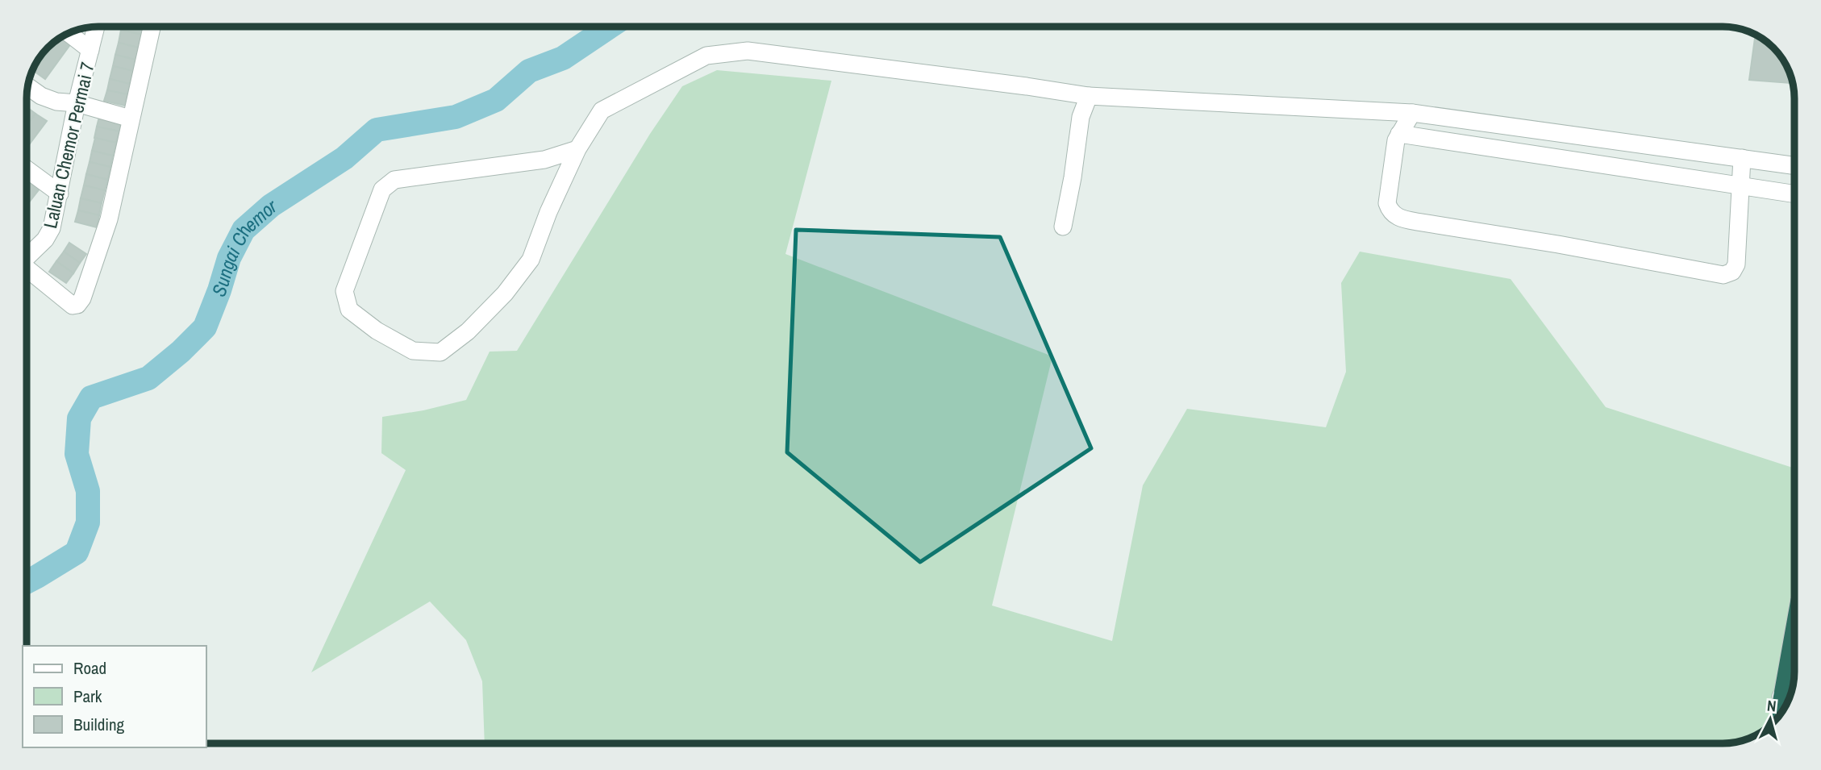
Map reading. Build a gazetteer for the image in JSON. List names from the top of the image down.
{
  "streets": {
    "street": ["Laluan Chemor Permai 7"]
  },
  "water": ["Sungai Chemor"],
  "legend": ["Road", "Park", "Building"],
  "north": "top"
}
